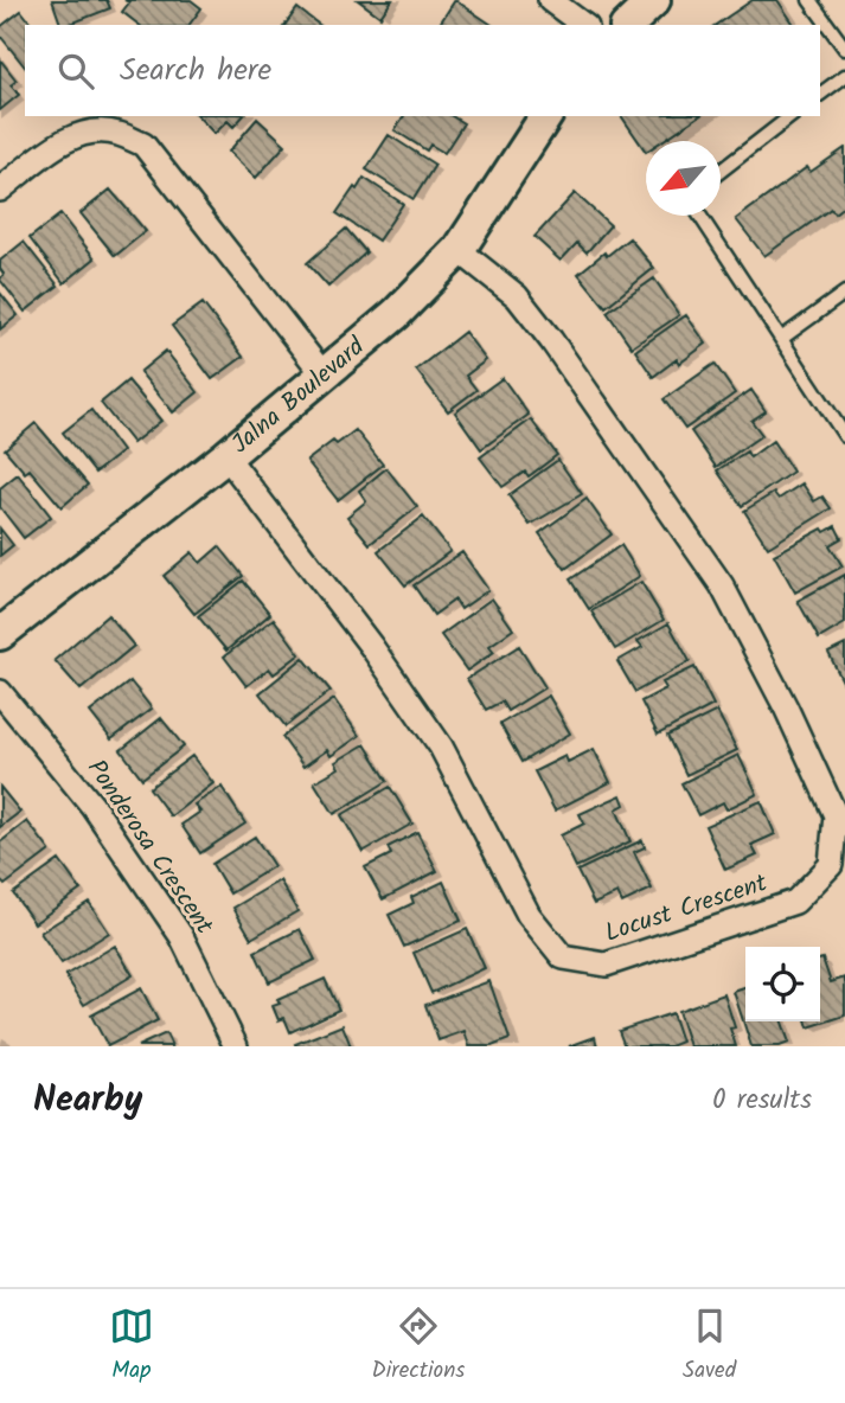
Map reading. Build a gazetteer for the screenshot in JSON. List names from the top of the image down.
{
  "streets": {
    "street": ["Jalna Boulevard", "Ponderosa Crescent", "Locust Crescent"]
  },
  "crossings": [
    ["Jalna Boulevard", "Locust Crescent"]
  ],
  "north": "bottom left",
  "page": {
    "search": "Search here",
    "heading": ["Nearby", "0 results"],
    "nav": ["Map", "Directions", "Saved"]
  }
}
